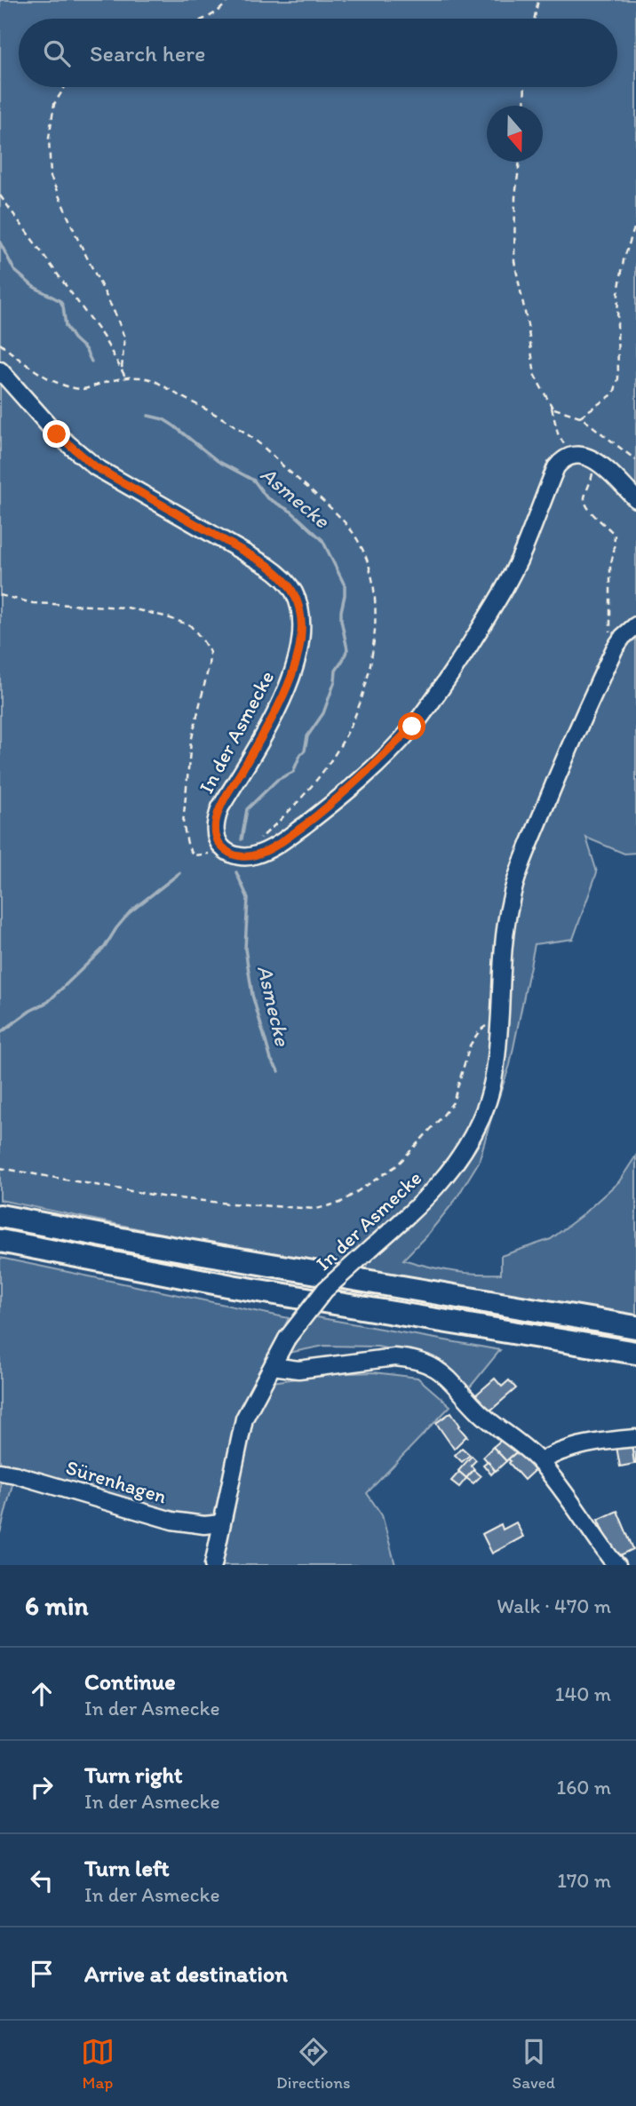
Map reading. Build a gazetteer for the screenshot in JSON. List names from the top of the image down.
{
  "streets": {
    "street": ["In der Asmecke", "Sürenhagen"]
  },
  "crossings": [
    ["In der Asmecke", "Sürenhagen"]
  ],
  "water": ["Asmecke"],
  "north": "bottom",
  "page": {
    "search": "Search here",
    "heading": ["6 min", "Walk · 470 m"],
    "list": [
      ["Continue", "In der Asmecke", "140 m"],
      ["Turn right", "In der Asmecke", "160 m"],
      ["Turn left", "In der Asmecke", "170 m"],
      "Arrive at destination"
    ],
    "nav": ["Map", "Directions", "Saved"]
  }
}
